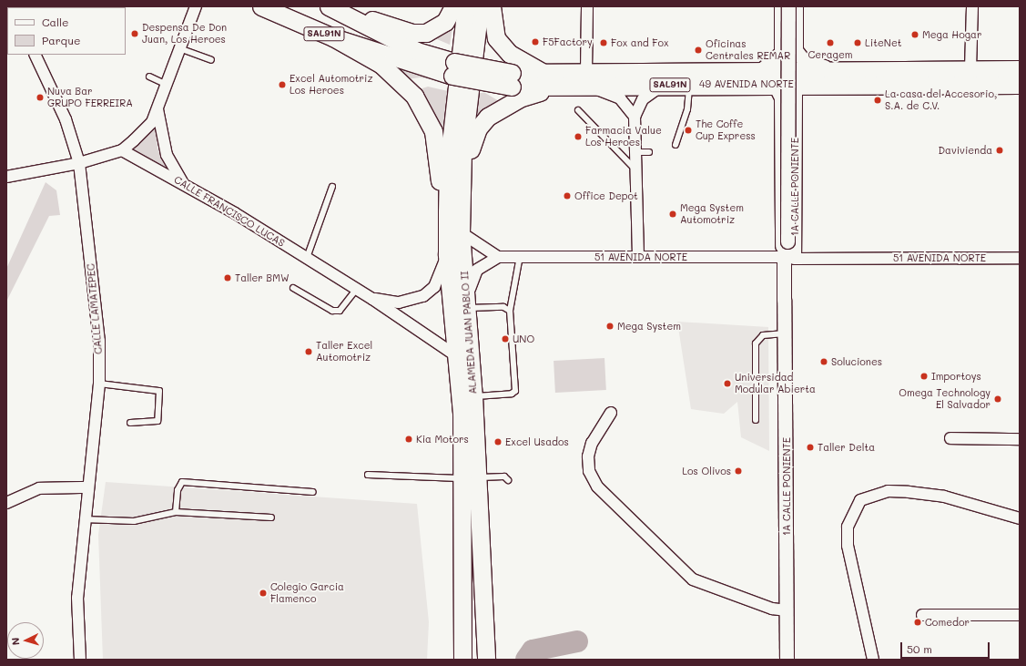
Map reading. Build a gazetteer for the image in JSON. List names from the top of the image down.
{
  "streets": {
    "main road": ["SAL91N", "49 AVENIDA NORTE", "ALAMEDA JUAN PABLO II"],
    "street": [
      "1A CALLE PONIENTE",
      "CALLE FRANCISCO LUCAS",
      "51 AVENIDA NORTE",
      "CALLE LAMATEPEC"
    ]
  },
  "crossings": [
    ["SAL91N", "49 AVENIDA NORTE"],
    ["1A CALLE PONIENTE", "51 AVENIDA NORTE"],
    ["CALLE FRANCISCO LUCAS", "ALAMEDA JUAN PABLO II"]
  ],
  "places": [
    "Despensa De Don Juan, Los Heroes",
    "Mega Hogar",
    "F5Factory",
    "Fox and Fox",
    "Ceragem",
    "LiteNet",
    "Oficinas Centrales REMAR",
    "Excel Automotriz Los Heroes",
    "Nuva Bar GRUPO FERREIRA",
    "La casa del Accesorio, S.A. de C.V.",
    "The Coffe Cup Express",
    "Farmacia Value Los Heroes",
    "Davivienda",
    "Office Depot",
    "Mega System Automotriz",
    "Taller BMW",
    "Mega System",
    "UNO",
    "Taller Excel Automotriz",
    "Soluciones",
    "Importoys",
    "Universidad Modular Abierta",
    "Omega Technology El Salvador",
    "Kia Motors",
    "Excel Usados",
    "Taller Delta",
    "Los Olivos",
    "Colegio Garcia Flamenco",
    "Comedor"
  ],
  "legend": ["Calle", "Parque"],
  "scale_bar": "50 m",
  "north": "left"
}
